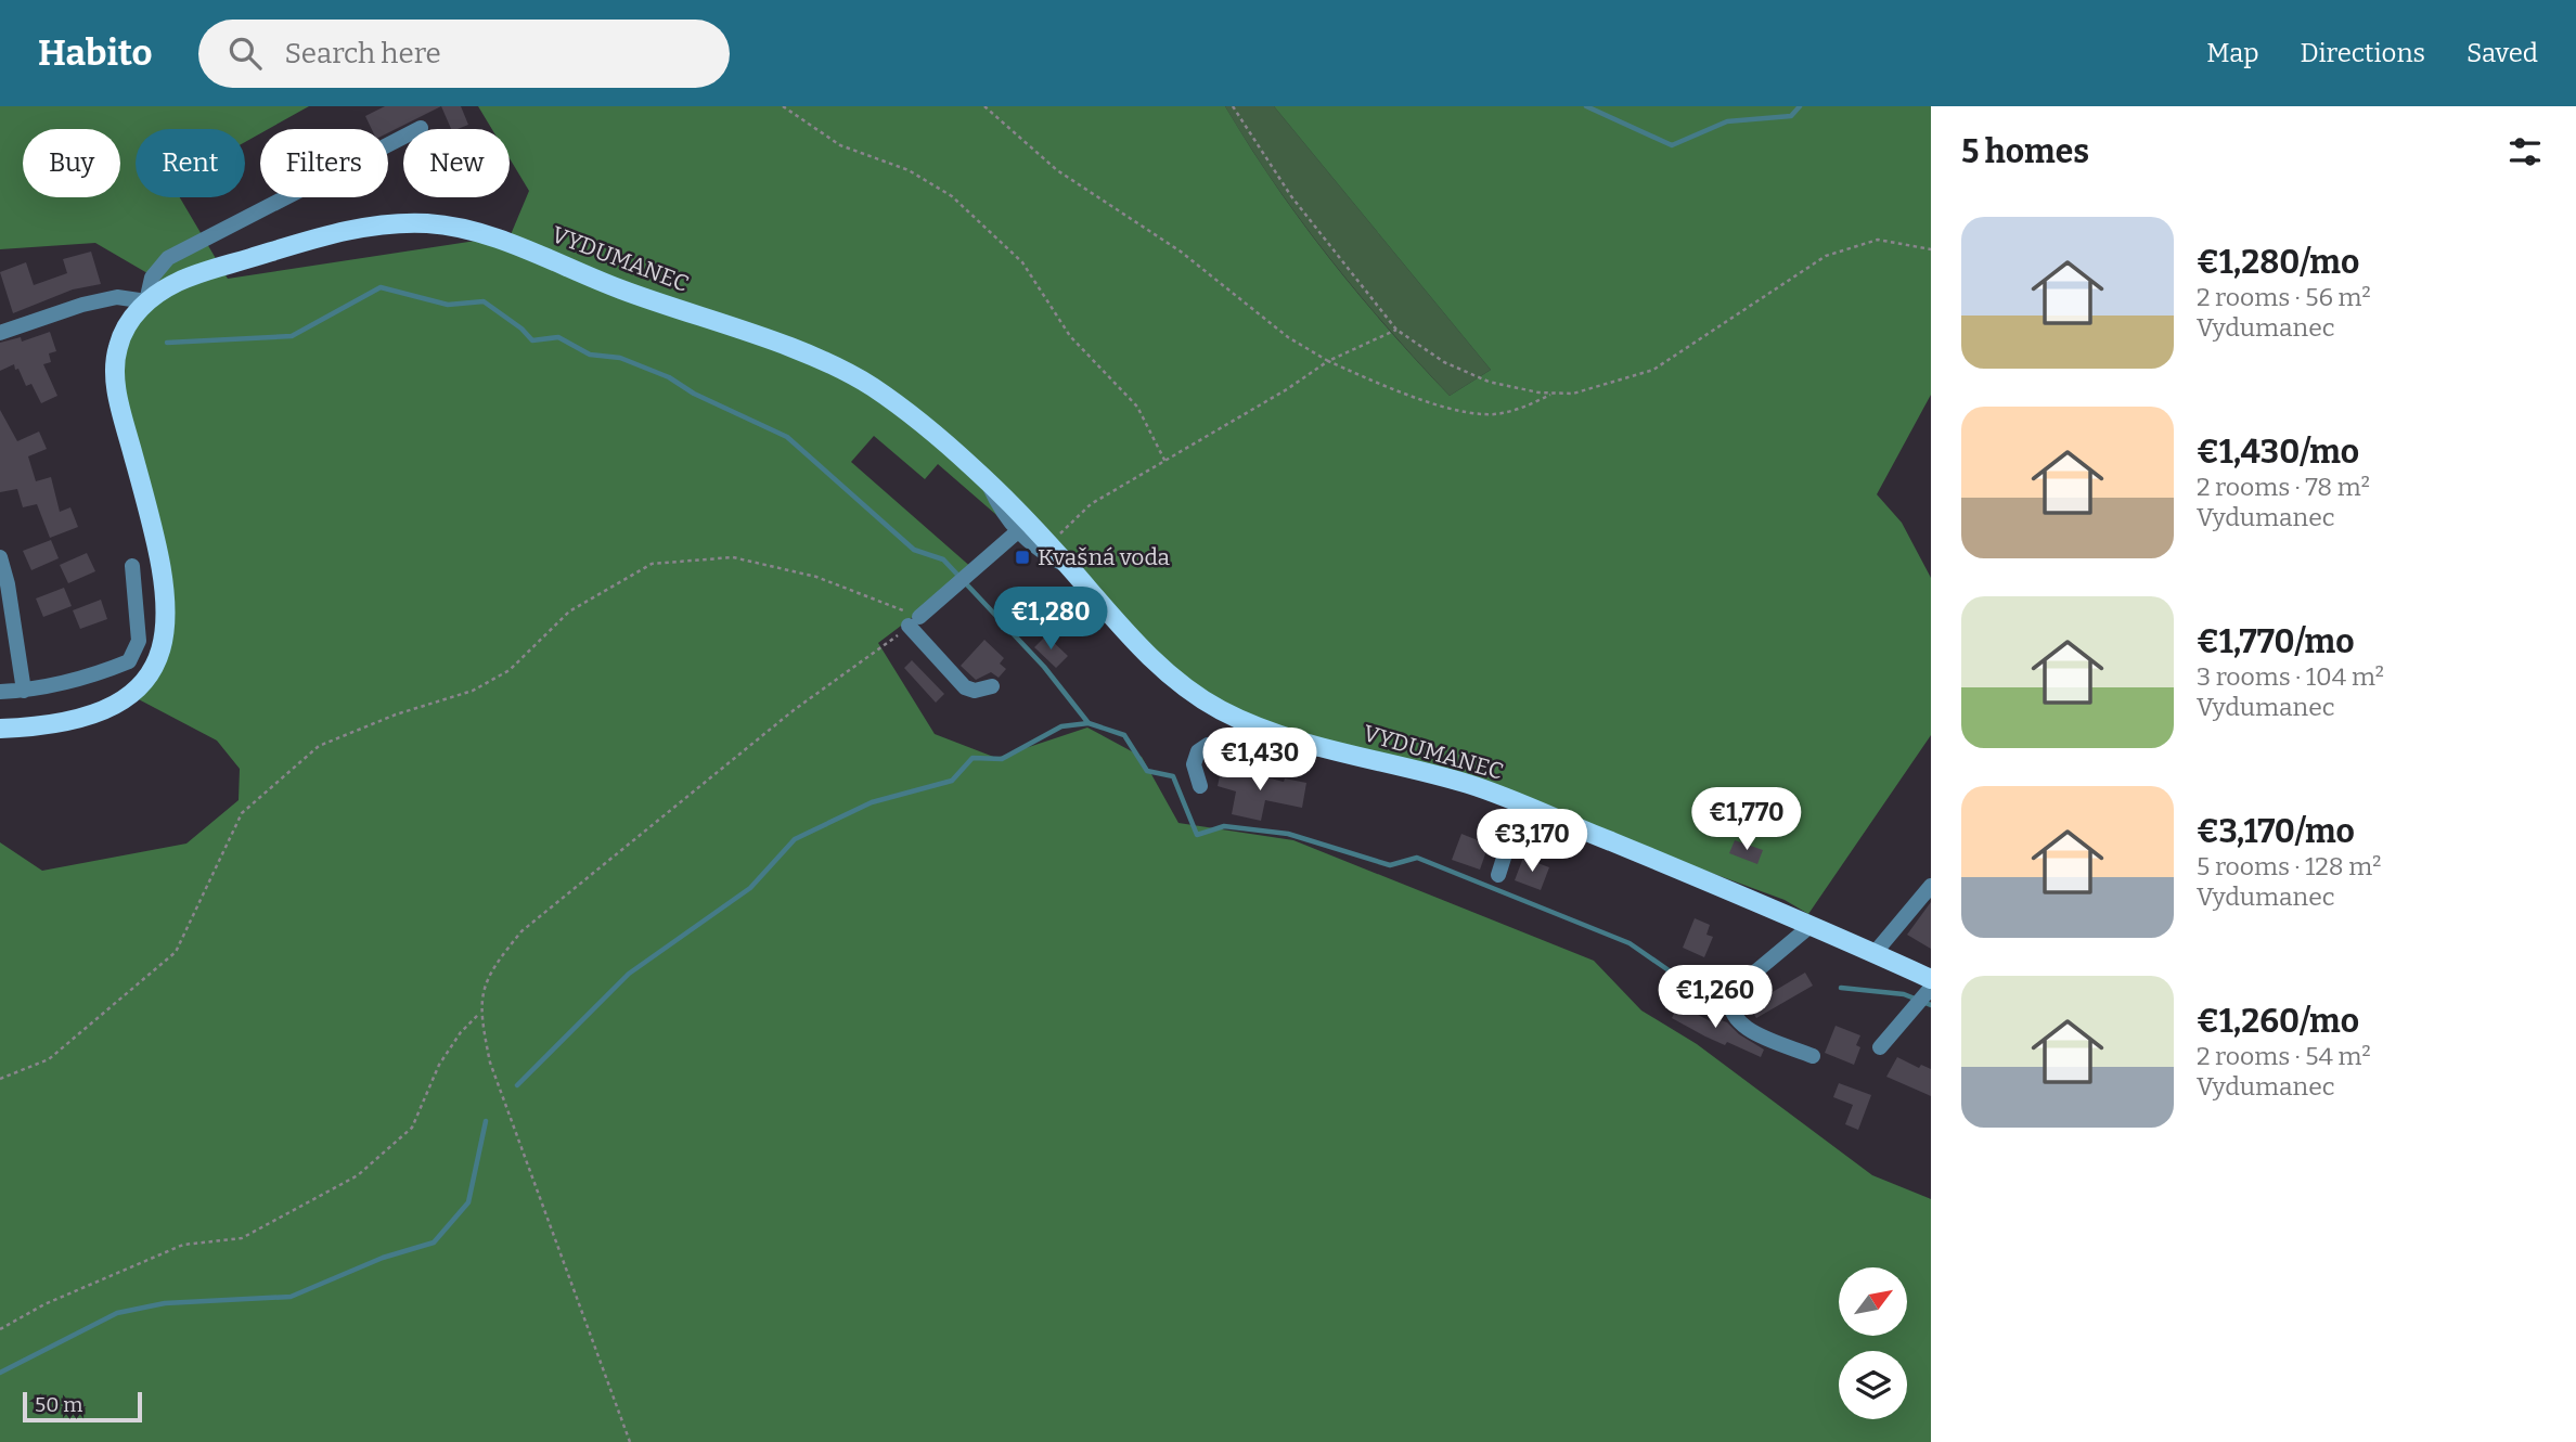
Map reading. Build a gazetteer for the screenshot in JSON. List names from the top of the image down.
{
  "streets": {
    "main road": ["VYDUMANEC"]
  },
  "places": {
    "transit": ["Kvašná voda"]
  },
  "scale_bar": "50 m",
  "north": "top right",
  "page": {
    "header": "Habito",
    "search": "Search here",
    "nav": ["Map", "Directions", "Saved"],
    "heading": "5 homes",
    "chip": [
      "Buy",
      "Rent",
      "Filters",
      "New"
    ],
    "list": [
      {
        "name": "€1,280/mo",
        "note": "2 rooms · 56 m² · Vydumanec"
      },
      {
        "name": "€1,430/mo",
        "note": "2 rooms · 78 m² · Vydumanec"
      },
      {
        "name": "€1,770/mo",
        "note": "3 rooms · 104 m² · Vydumanec"
      },
      {
        "name": "€3,170/mo",
        "note": "5 rooms · 128 m² · Vydumanec"
      },
      {
        "name": "€1,260/mo",
        "note": "2 rooms · 54 m² · Vydumanec"
      }
    ],
    "price": [
      "€1,280",
      "€1,430",
      "€1,770",
      "€3,170",
      "€1,260"
    ],
    "scale": "50 m"
  }
}
